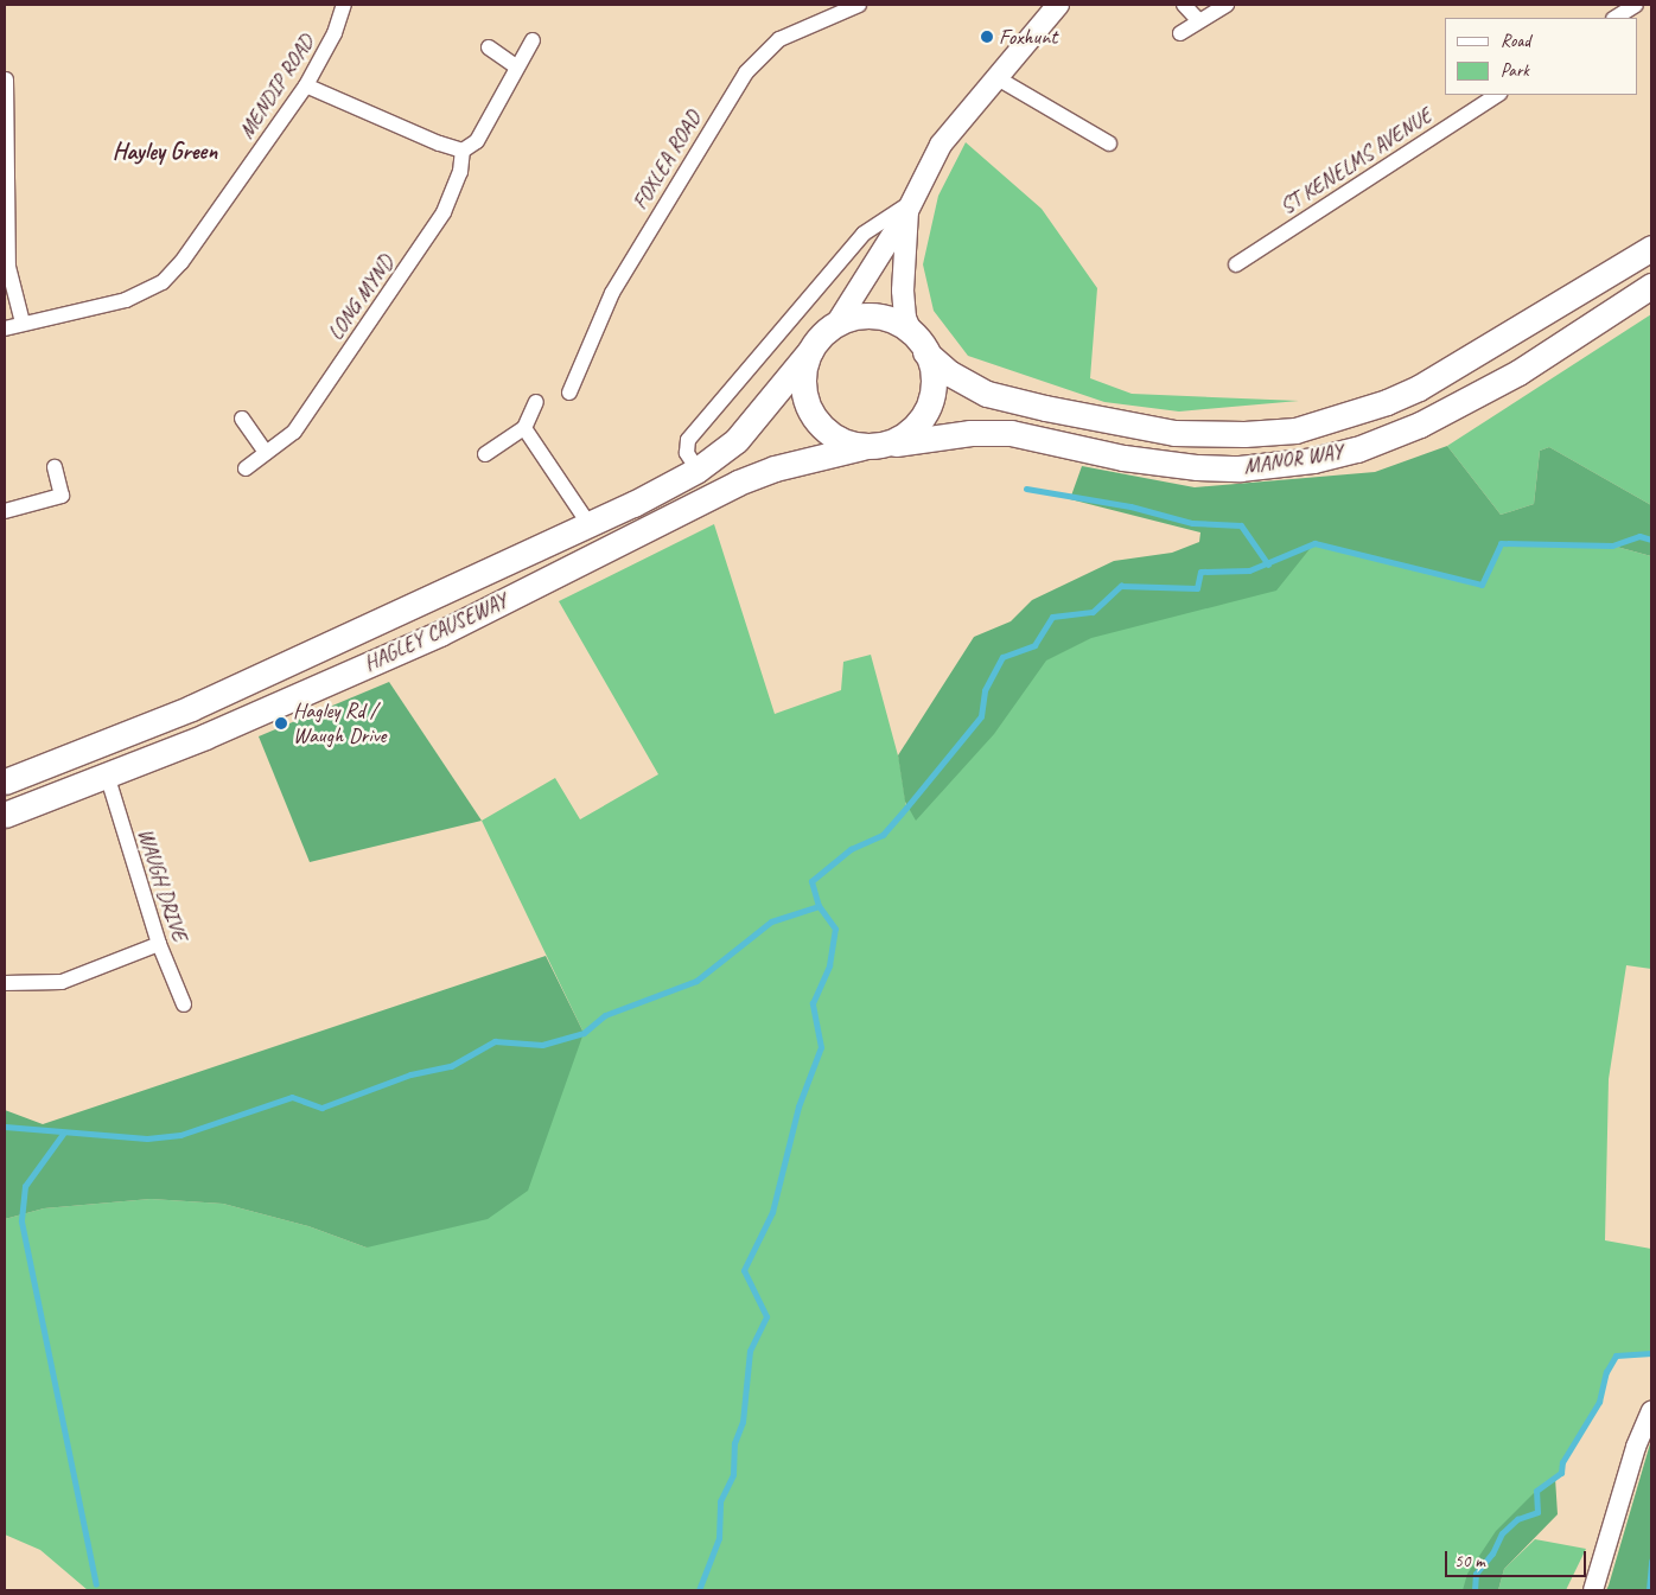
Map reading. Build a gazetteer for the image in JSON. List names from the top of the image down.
{
  "streets": {
    "highway": ["MANOR WAY", "HAGLEY CAUSEWAY"],
    "street": [
      "MENDIP ROAD",
      "FOXLEA ROAD",
      "ST KENELMS AVENUE",
      "LONG MYND",
      "WAUGH DRIVE"
    ]
  },
  "crossings": [
    ["MANOR WAY", "HAGLEY CAUSEWAY"],
    ["HAGLEY CAUSEWAY", "WAUGH DRIVE"]
  ],
  "districts": ["Hayley Green"],
  "places": ["Foxhunt", "Hagley Rd / Waugh Drive"],
  "legend": ["Road", "Park"],
  "scale_bar": "50 m"
}
